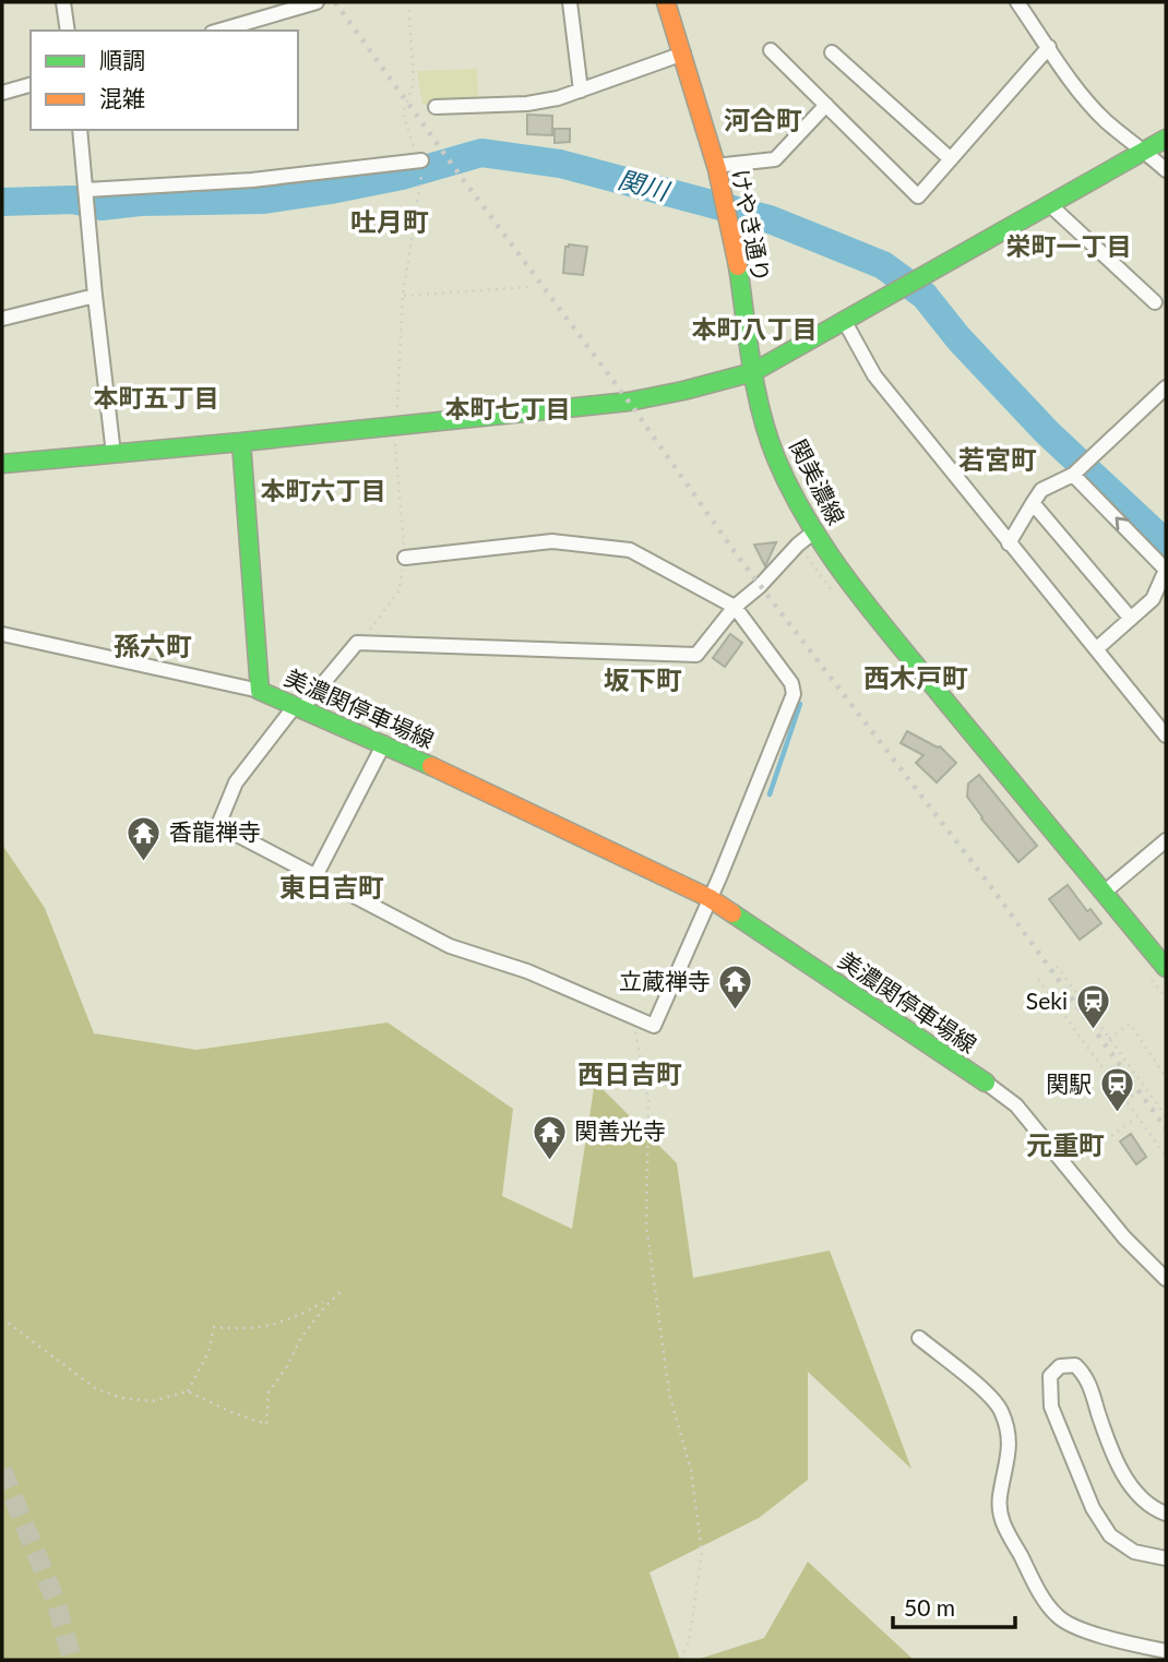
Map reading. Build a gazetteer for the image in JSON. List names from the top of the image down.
{
  "streets": {
    "main road": ["けやき通り", "関美濃線", "美濃関停車場線"]
  },
  "crossings": [
    ["けやき通り", "関美濃線"]
  ],
  "districts": [
    "河合町",
    "吐月町",
    "栄町一丁目",
    "本町八丁目",
    "本町五丁目",
    "本町七丁目",
    "若宮町",
    "本町六丁目",
    "孫六町",
    "西木戸町",
    "坂下町",
    "東日吉町",
    "西日吉町",
    "元重町"
  ],
  "water": ["関川"],
  "places": {
    "temple": ["香龍禅寺", "立蔵禅寺", "関善光寺"],
    "station": ["Seki", "関駅"]
  },
  "legend": ["順調", "混雑"],
  "scale_bar": "50 m"
}
